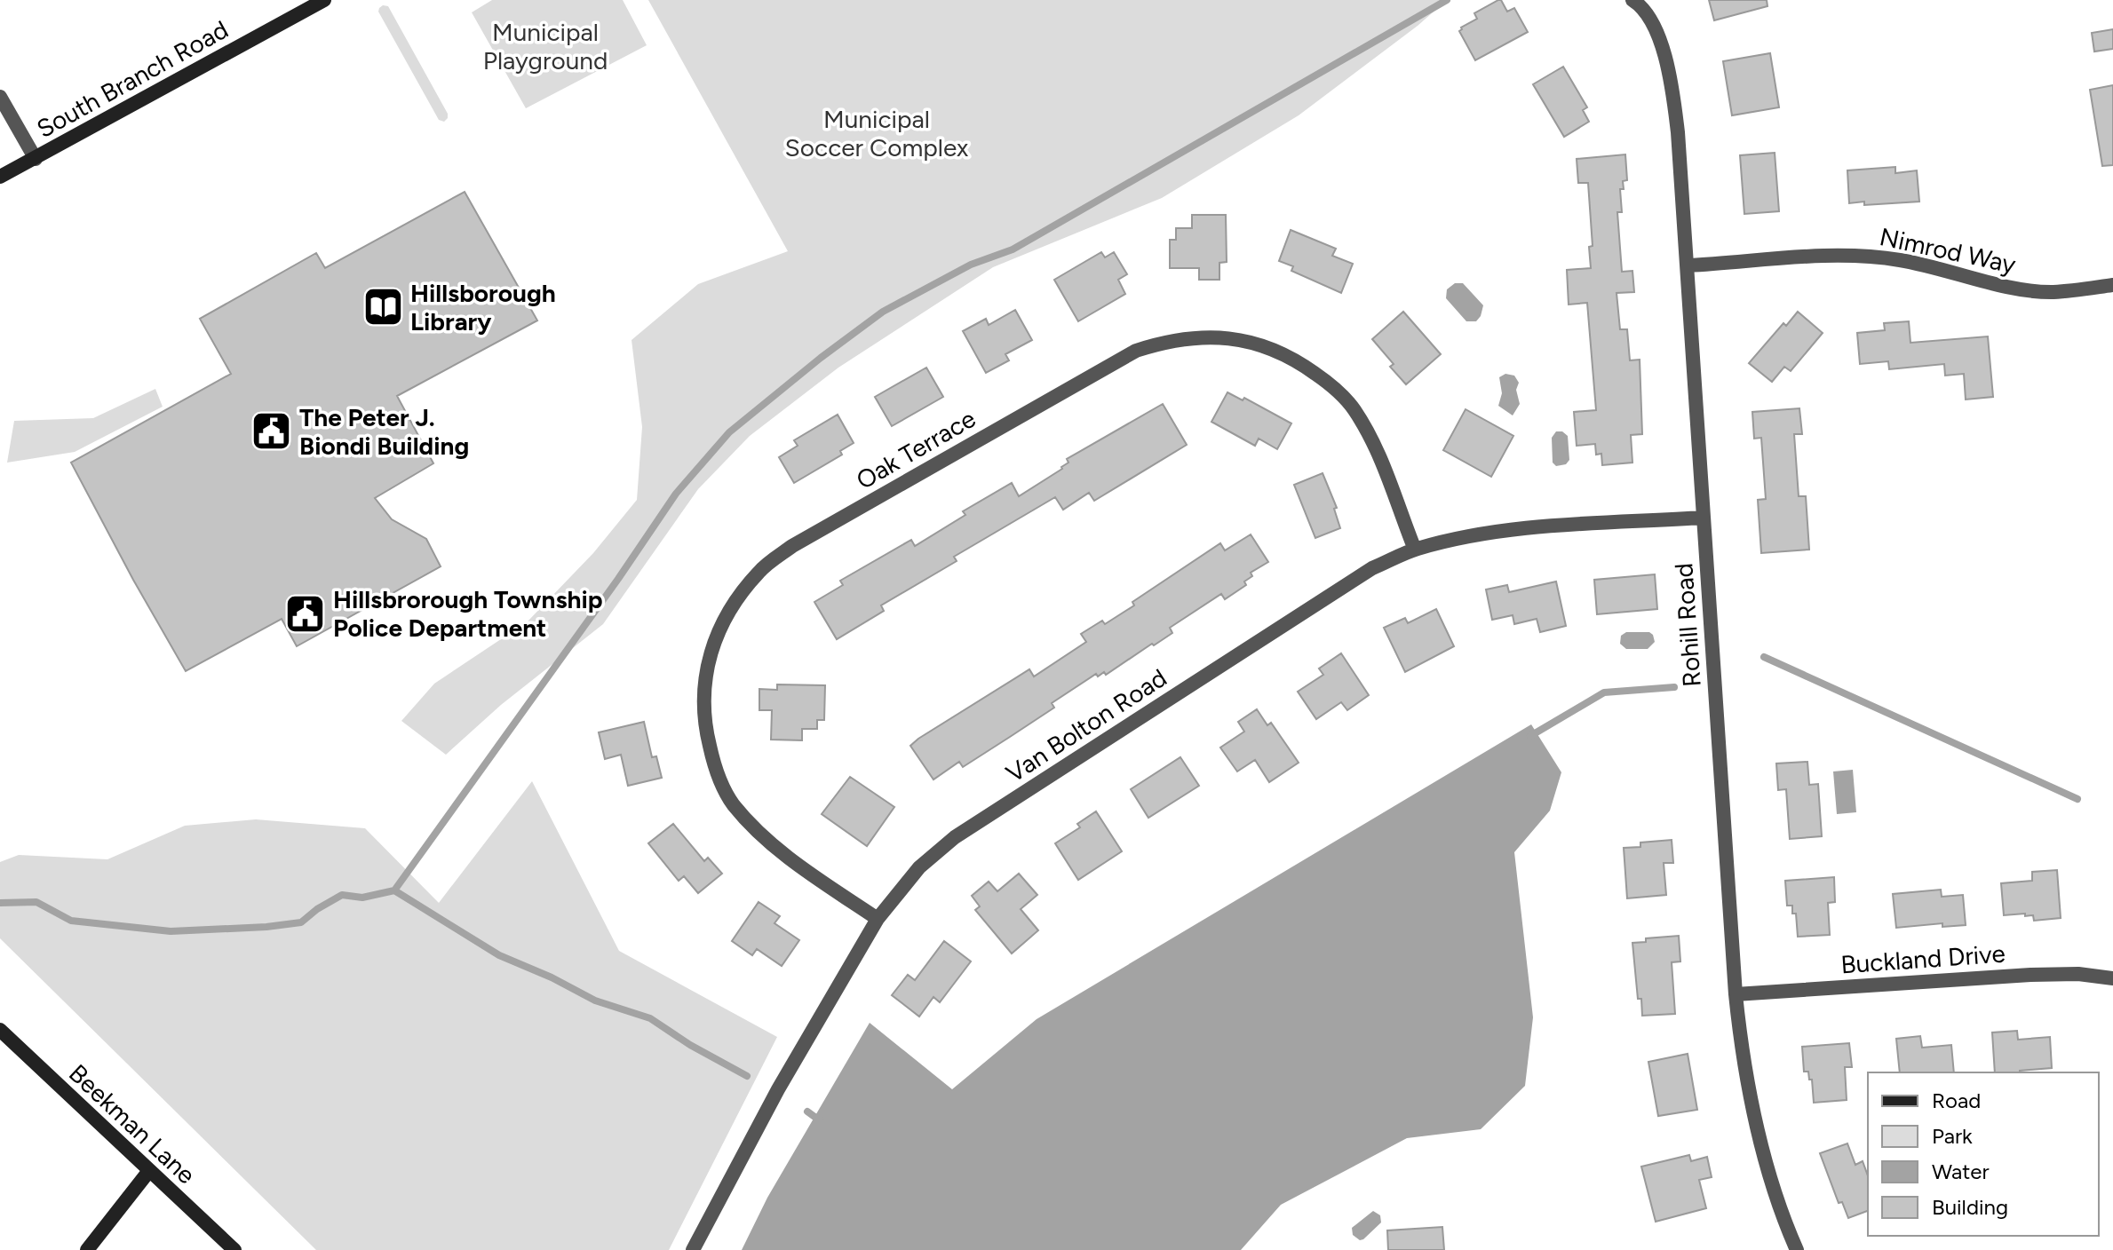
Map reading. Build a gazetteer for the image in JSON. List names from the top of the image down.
{
  "streets": {
    "street": [
      "South Branch Road",
      "Nimrod Way",
      "Oak Terrace",
      "Rohill Road",
      "Van Bolton Road",
      "Buckland Drive",
      "Beekman Lane"
    ]
  },
  "crossings": [
    ["Nimrod Way", "Rohill Road"],
    ["Oak Terrace", "Van Bolton Road"],
    ["Rohill Road", "Van Bolton Road"],
    ["Rohill Road", "Buckland Drive"]
  ],
  "parks": ["Municipal Playground", "Municipal Soccer Complex"],
  "places": {
    "library": ["Hillsborough Library"],
    "public building": ["The Peter J. Biondi Building", "Hillsbrorough Township Police Department"]
  },
  "legend": [
    "Road",
    "Park",
    "Water",
    "Building"
  ]
}
